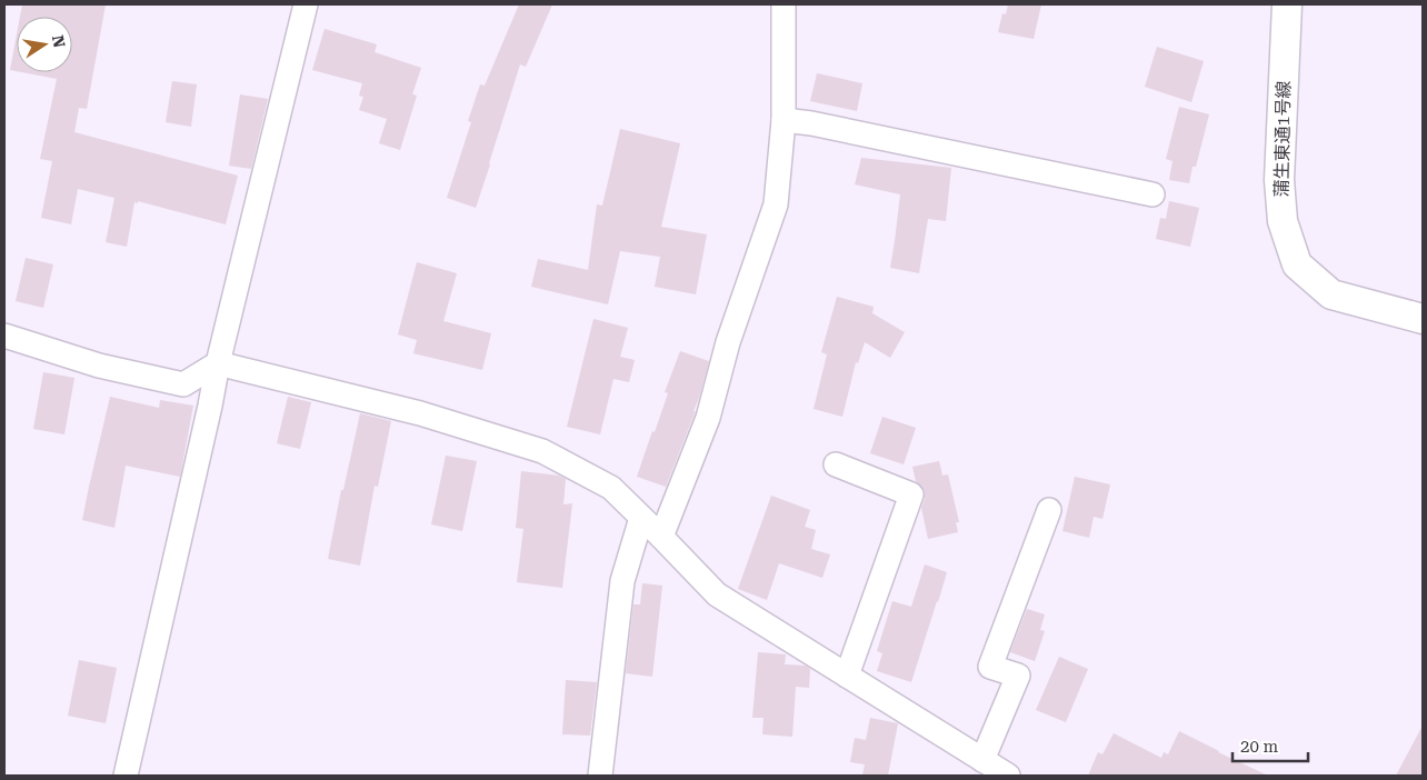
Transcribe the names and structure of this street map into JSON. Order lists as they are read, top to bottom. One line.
{"streets":{"street":["蒲生東通1号線"]},"scale_bar":"20 m","north":"right"}
